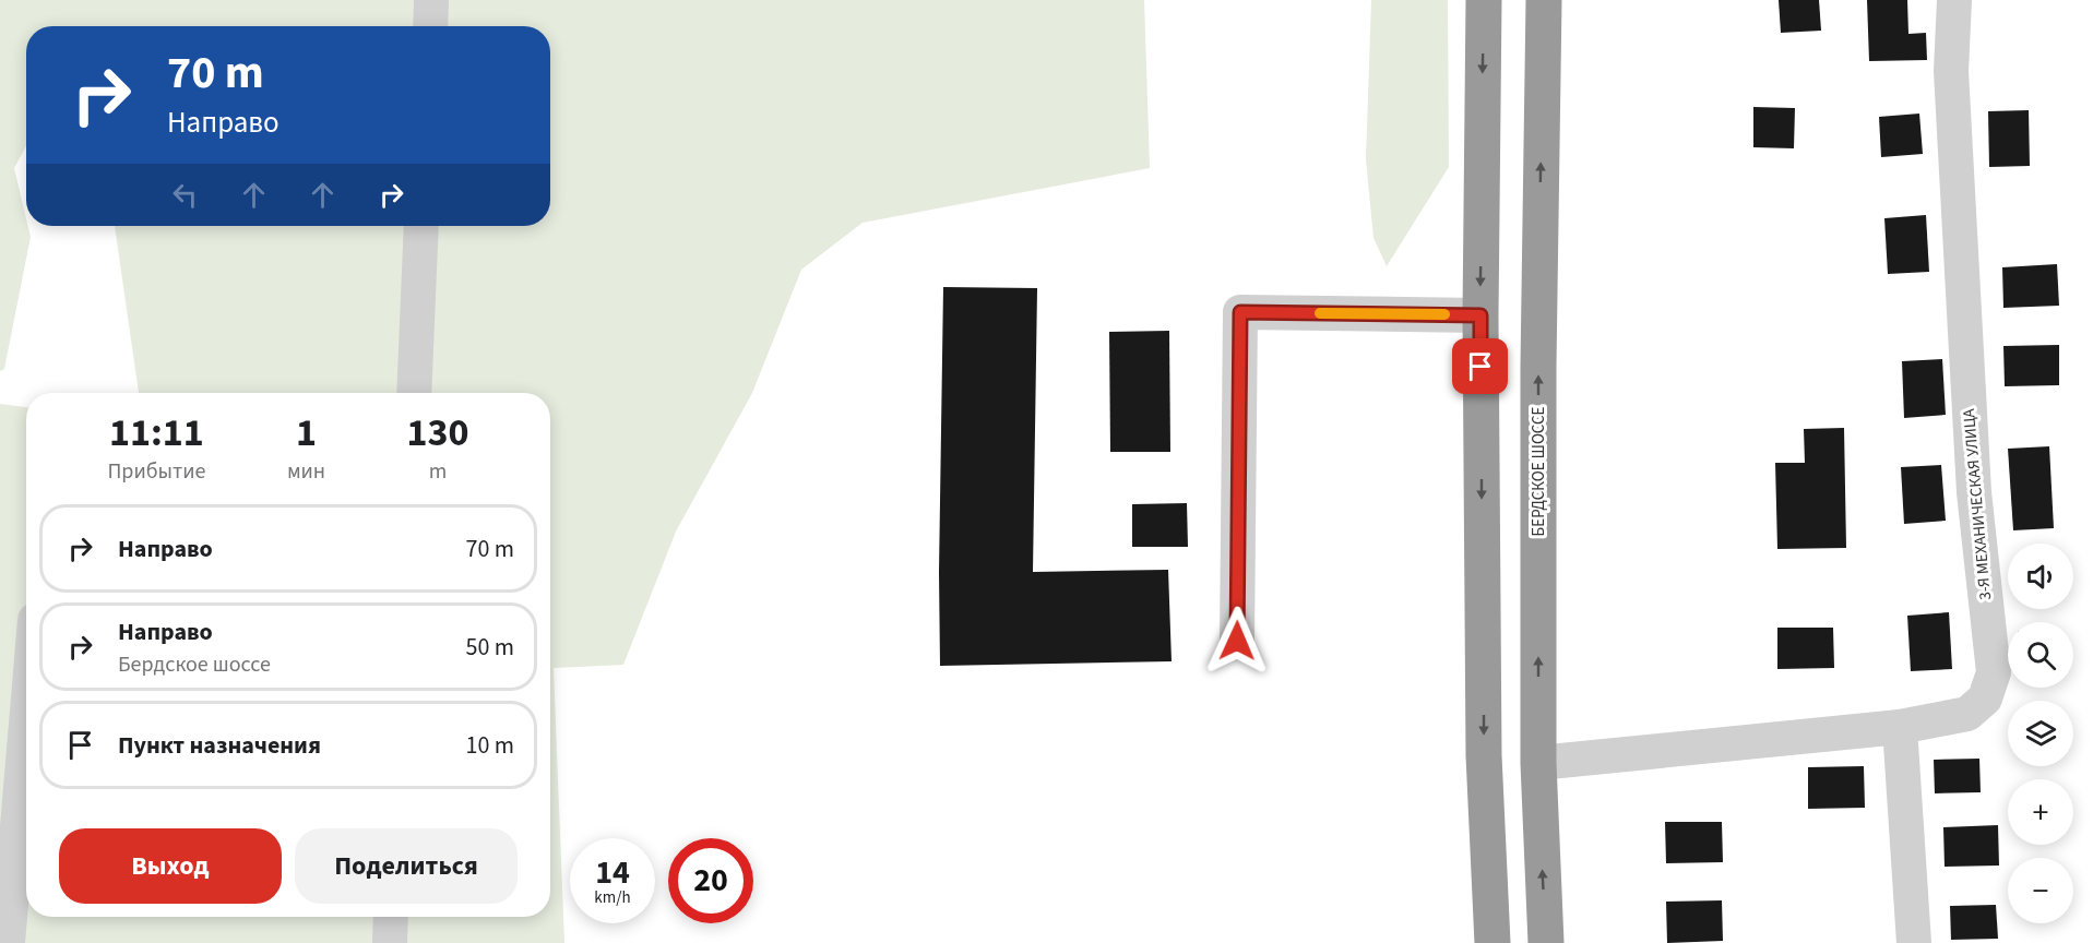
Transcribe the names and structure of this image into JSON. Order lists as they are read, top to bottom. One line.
{"streets":{"highway":["БЕРДСКОЕ ШОССЕ"],"street":["3-Я МЕХАНИЧЕСКАЯ УЛИЦА"]},"crossings":[["БЕРДСКОЕ ШОССЕ","3-Я МЕХАНИЧЕСКАЯ УЛИЦА"]],"page":{"turn":["70 m","Направо"],"eta":["11:11","Прибытие","1","мин","130","m"],"list":[{"name":"Направо","value":"70 m"},{"name":"Направо","note":"Бердское шоссе","value":"50 m"},{"name":"Пункт назначения","value":"10 m"}],"map_buttons":["+","−"],"buttons":["Выход","Поделиться"],"speed":"14 km/h","limit":"20"}}
